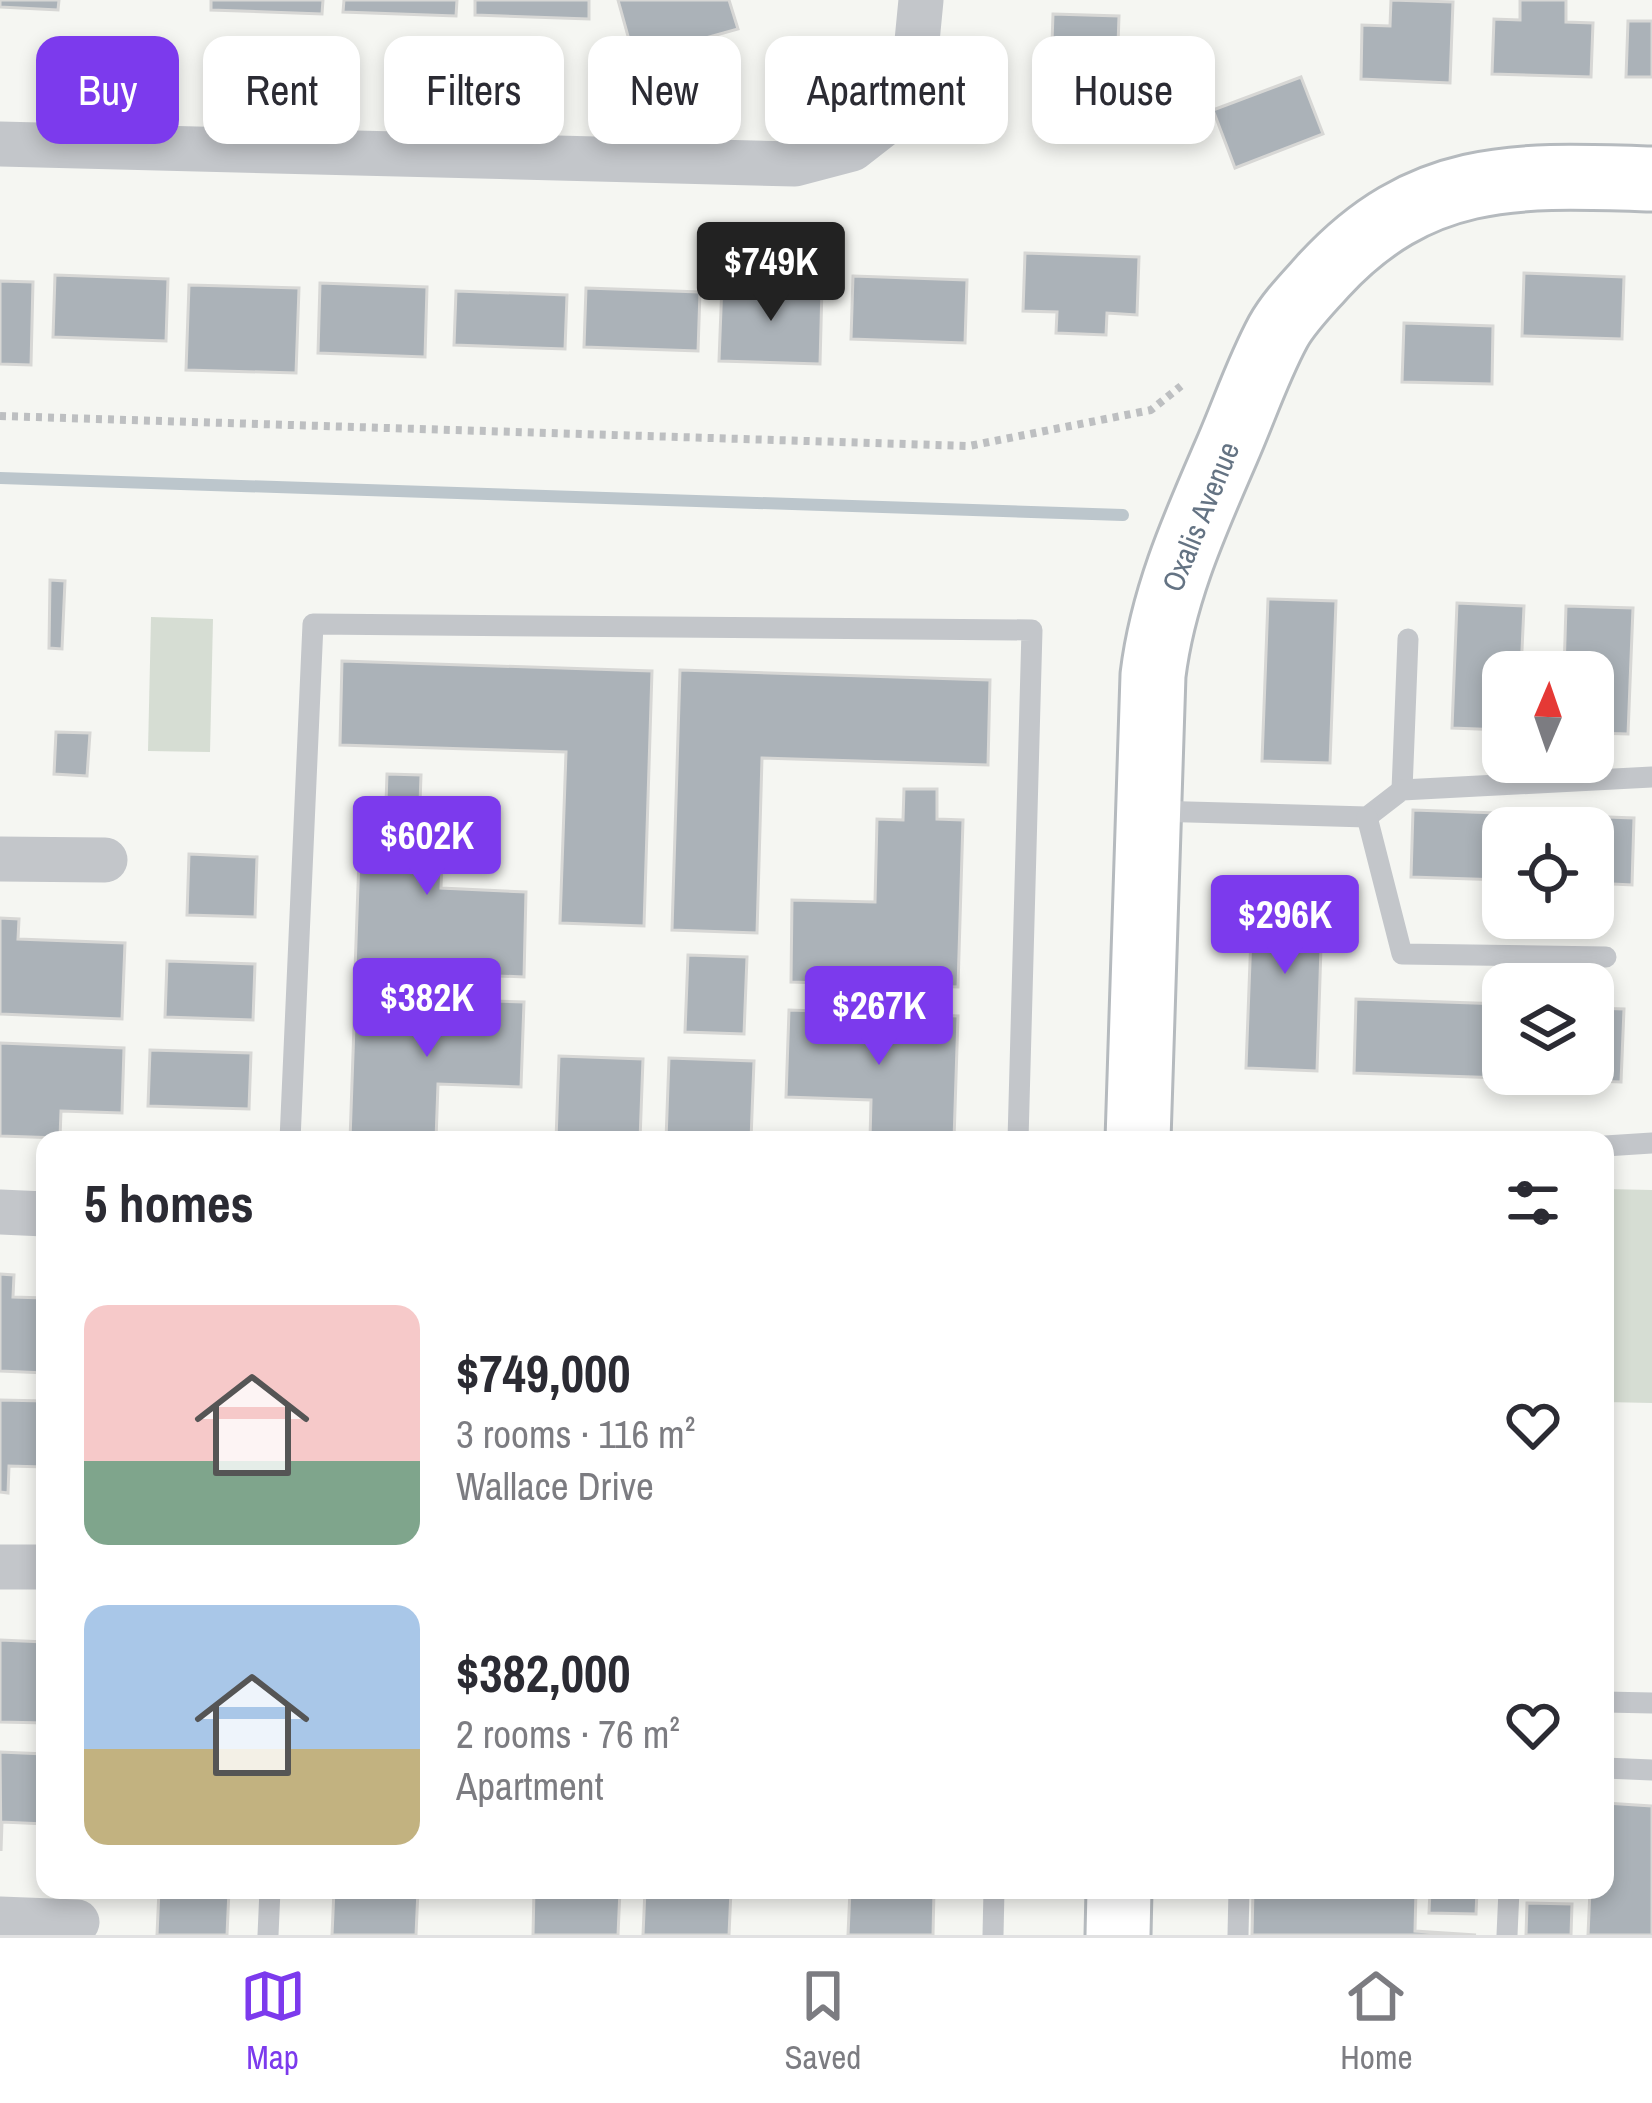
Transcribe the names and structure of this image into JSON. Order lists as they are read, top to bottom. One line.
{"streets":{"street":["Oxalis Avenue"]},"north":"top","page":{"chip":["Buy","Rent","Filters","New","Apartment","House"],"price":["$749K","$602K","$296K","$382K","$267K"],"heading":"5 homes","list":[{"name":"$749,000","note":"3 rooms · 116 m² · Wallace Drive"},{"name":"$382,000","note":"2 rooms · 76 m² · Apartment"}],"tabs":["Map","Saved","Home"]}}
